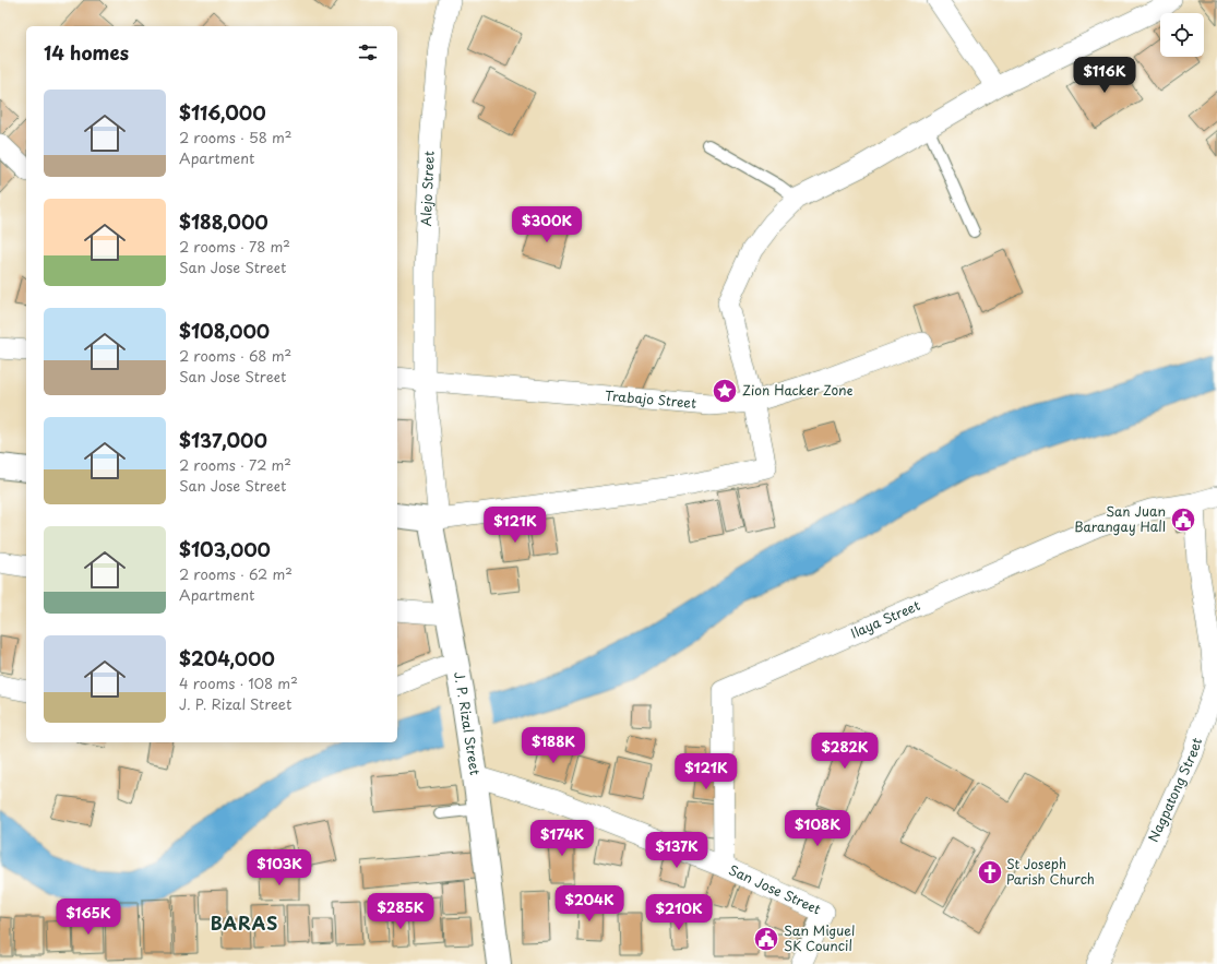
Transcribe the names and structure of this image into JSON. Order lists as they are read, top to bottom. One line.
{"streets":{"main road":["J. P. Rizal Street"],"street":["Alejo Street","Trabajo Street","Ilaya Street","Nagpatong Street","San Jose Street"]},"crossings":[["Alejo Street","Trabajo Street"],["Alejo Street","J. P. Rizal Street"],["Ilaya Street","Nagpatong Street"],["Ilaya Street","San Jose Street"],["J. P. Rizal Street","San Jose Street"]],"districts":["BARAS"],"places":{"place":["Zion Hacker Zone"],"public building":["San Juan Barangay Hall","San Miguel SK Council"],"church":["St Joseph Parish Church"]},"page":{"heading":"14 homes","price":["$116K","$300K","$121K","$188K","$282K","$121K","$108K","$174K","$137K","$103K","$204K","$285K","$210K","$165K"],"list":[{"name":"$116,000","note":"2 rooms · 58 m² · Apartment"},{"name":"$188,000","note":"2 rooms · 78 m² · San Jose Street"},{"name":"$108,000","note":"2 rooms · 68 m² · San Jose Street"},{"name":"$137,000","note":"2 rooms · 72 m² · San Jose Street"},{"name":"$103,000","note":"2 rooms · 62 m² · Apartment"},{"name":"$204,000","note":"4 rooms · 108 m² · J. P. Rizal Street"}]}}
